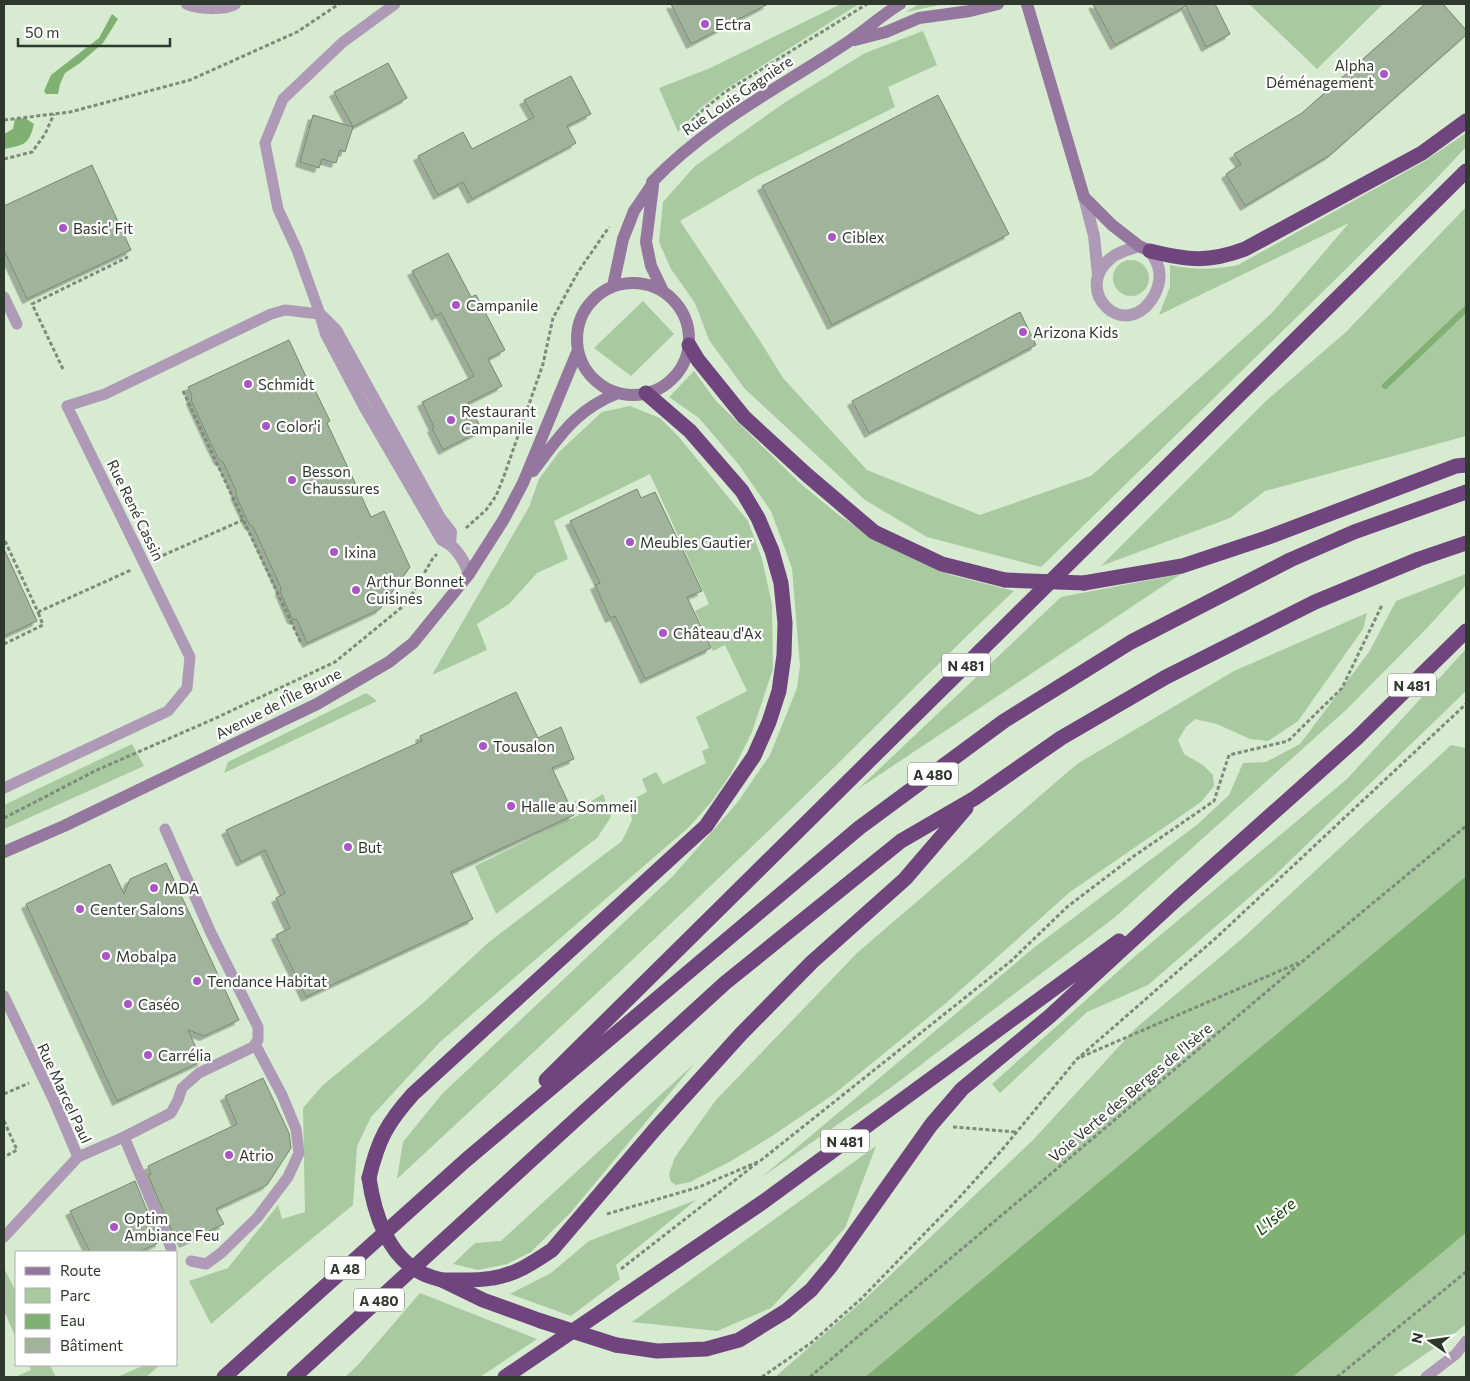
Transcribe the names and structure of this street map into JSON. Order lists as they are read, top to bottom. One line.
{"streets":{"highway":["N 481","A 480","A 48"],"street":["Rue Louis Gagnière","Avenue de l'Île Brune"],"lane":["Rue René Cassin","Rue Marcel Paul"],"path":["Voie Verte des Berges de l'Isère"]},"crossings":[["Rue Louis Gagnière","Avenue de l'Île Brune"],["N 481","A 480"],["N 481","A 48"],["A 480","A 48"]],"water":["L'Isère"],"places":["Ectra","Alpha Déménagement","Basic' Fit","Ciblex","Campanile","Arizona Kids","Schmidt","Restaurant Campanile","Color'i","Besson Chaussures","Meubles Gautier","Ixina","Arthur Bonnet Cuisines","Château d'Ax","Tousalon","Halle au Sommeil","But","MDA","Center Salons","Mobalpa","Tendance Habitat","Caséo","Carrélia","Atrio","Optim Ambiance Feu"],"legend":["Route","Parc","Eau","Bâtiment"],"scale_bar":"50 m","north":"left"}
